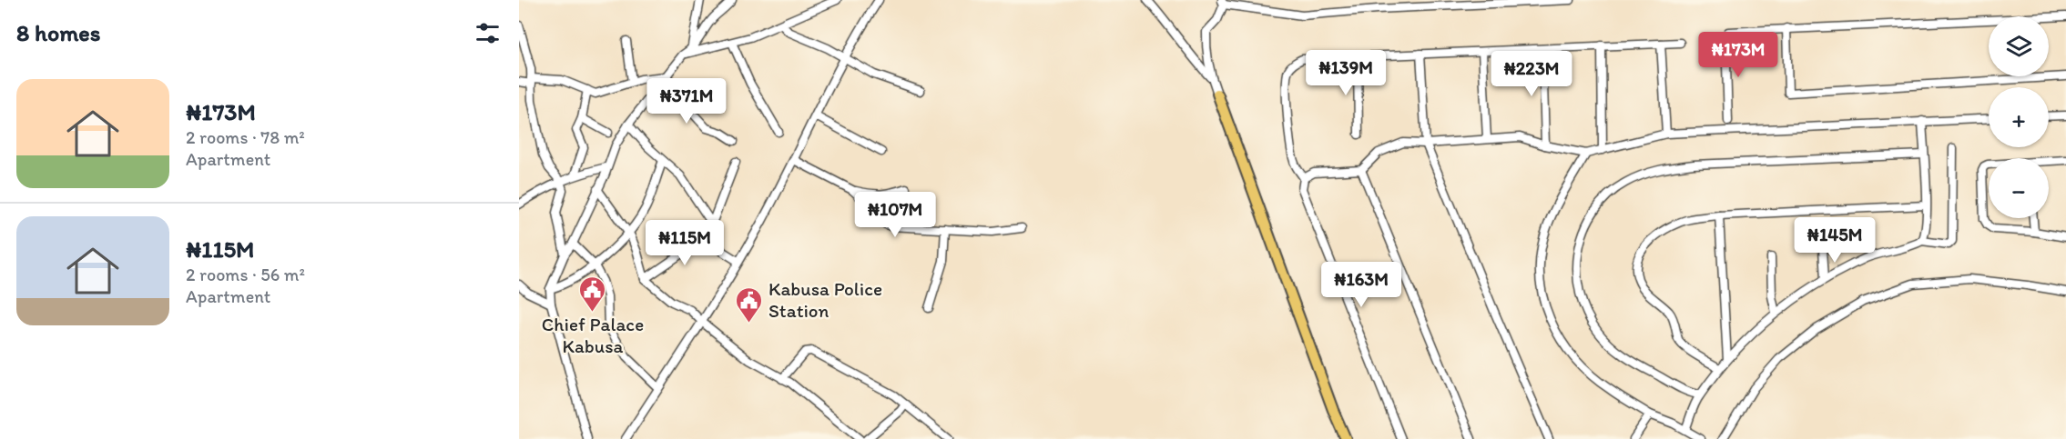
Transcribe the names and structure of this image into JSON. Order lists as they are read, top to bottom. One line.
{"places":{"public building":["Chief Palace Kabusa","Kabusa Police Station"]},"page":{"heading":"8 homes","map_buttons":["+","−"],"price":["₦173M","₦139M","₦223M","₦371M","₦107M","₦145M","₦115M","₦163M"],"list":[{"name":"₦173M","note":"2 rooms · 78 m² · Apartment"},{"name":"₦115M","note":"2 rooms · 56 m² · Apartment"}]}}
